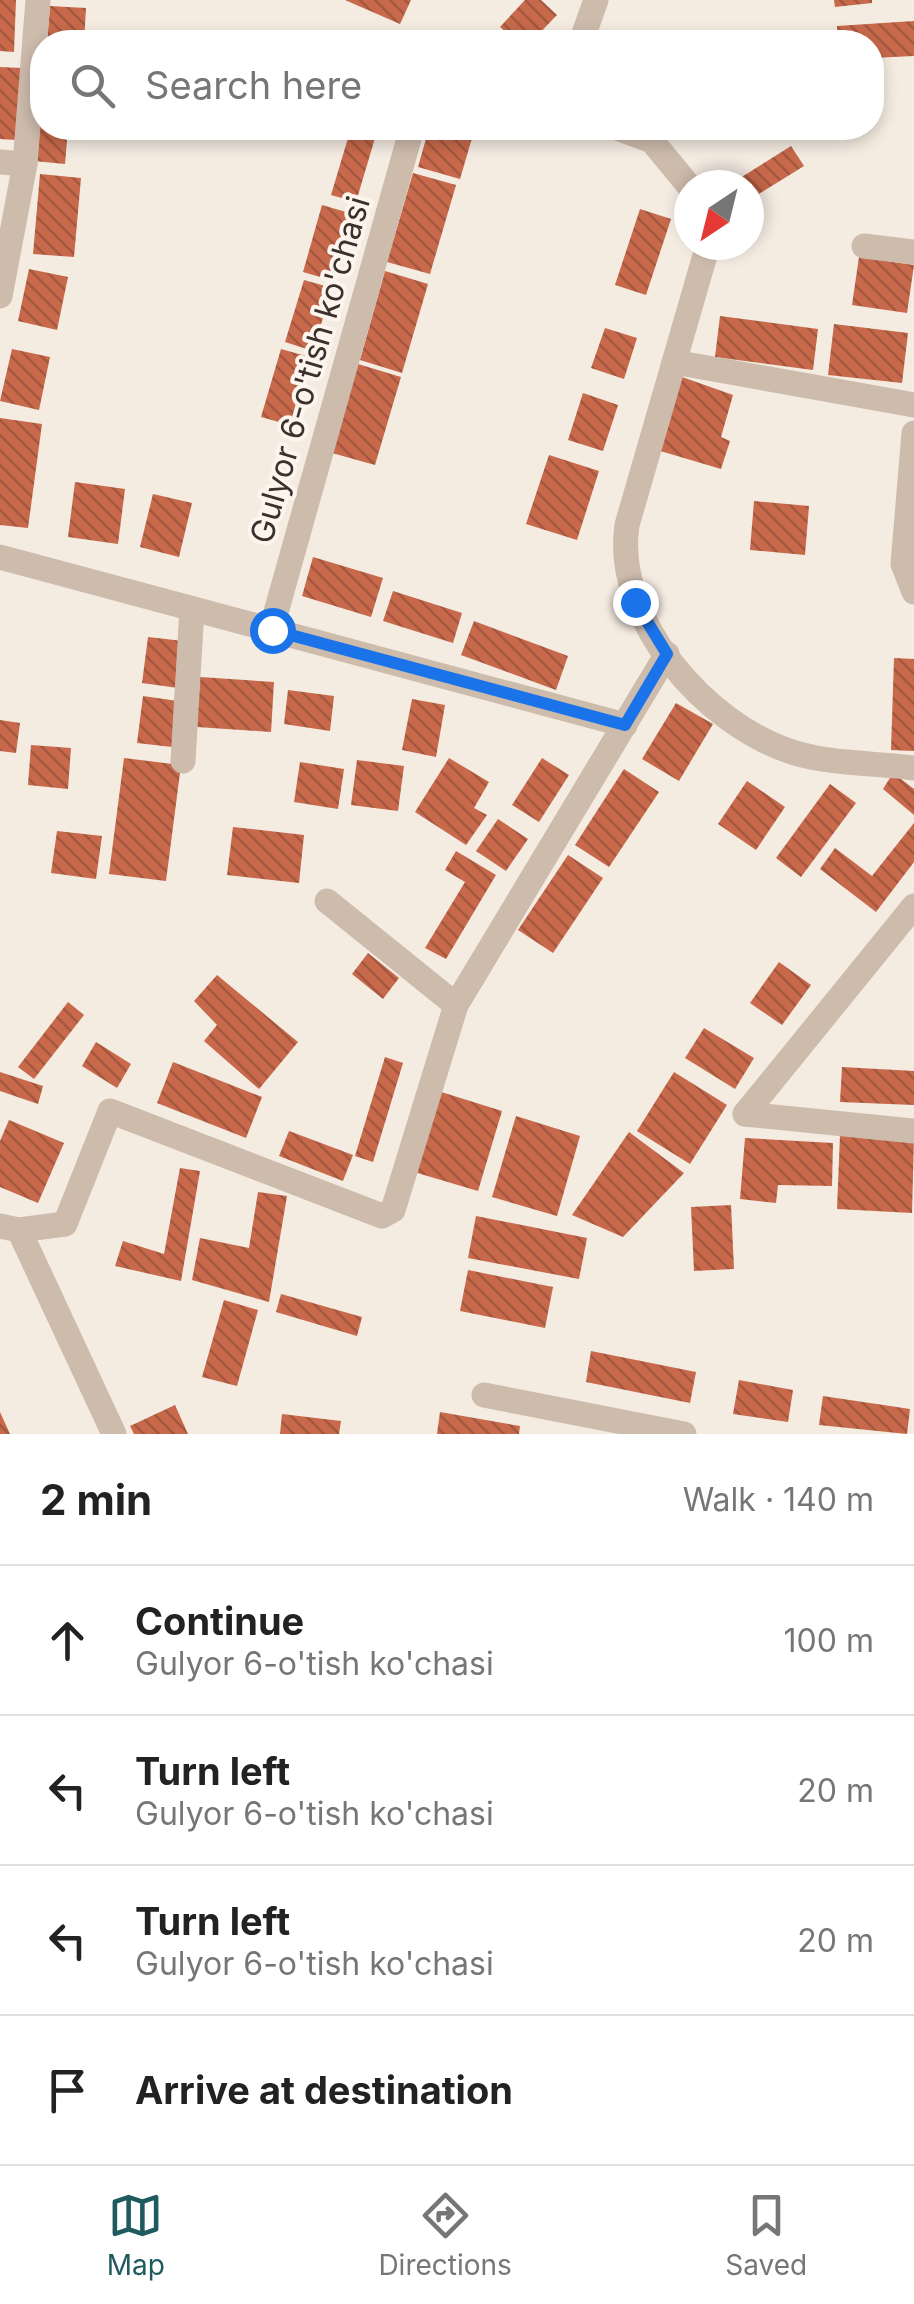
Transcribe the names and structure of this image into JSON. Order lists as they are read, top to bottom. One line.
{"streets":{"street":["Gulyor 6-o'tish ko'chasi"]},"north":"bottom left","page":{"search":"Search here","heading":["2 min","Walk · 140 m"],"list":[["Continue","Gulyor 6-o'tish ko'chasi","100 m"],["Turn left","Gulyor 6-o'tish ko'chasi","20 m"],["Turn left","Gulyor 6-o'tish ko'chasi","20 m"],"Arrive at destination"],"nav":["Map","Directions","Saved"]}}
